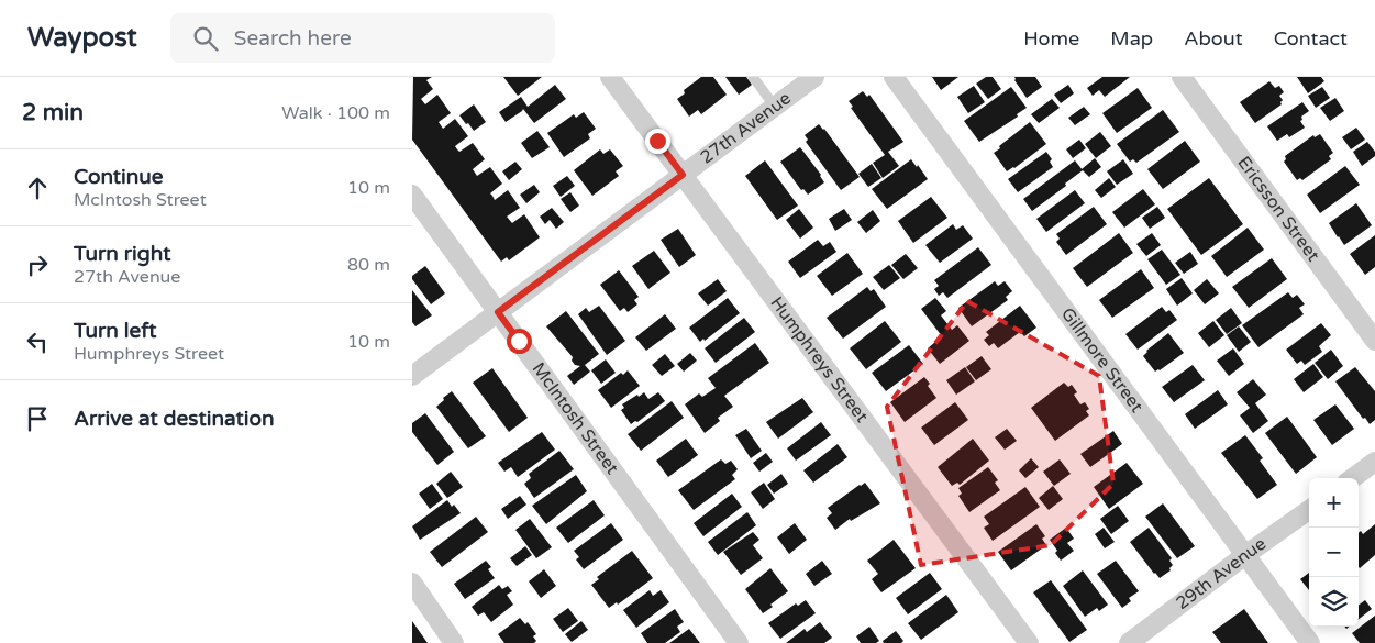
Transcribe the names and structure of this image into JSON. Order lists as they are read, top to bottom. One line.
{"streets":{"street":["27th Avenue","Ericsson Street","Humphreys Street","Gillmore Street","McIntosh Street","29th Avenue"]},"crossings":[["27th Avenue","Humphreys Street"],["27th Avenue","McIntosh Street"],["Gillmore Street","29th Avenue"]],"page":{"header":"Waypost","search":"Search here","nav":["Home","Map","About","Contact"],"heading":["2 min","Walk · 100 m"],"list":[["Continue","McIntosh Street","10 m"],["Turn right","27th Avenue","80 m"],["Turn left","Humphreys Street","10 m"],"Arrive at destination"],"map_buttons":["+","−"]}}
